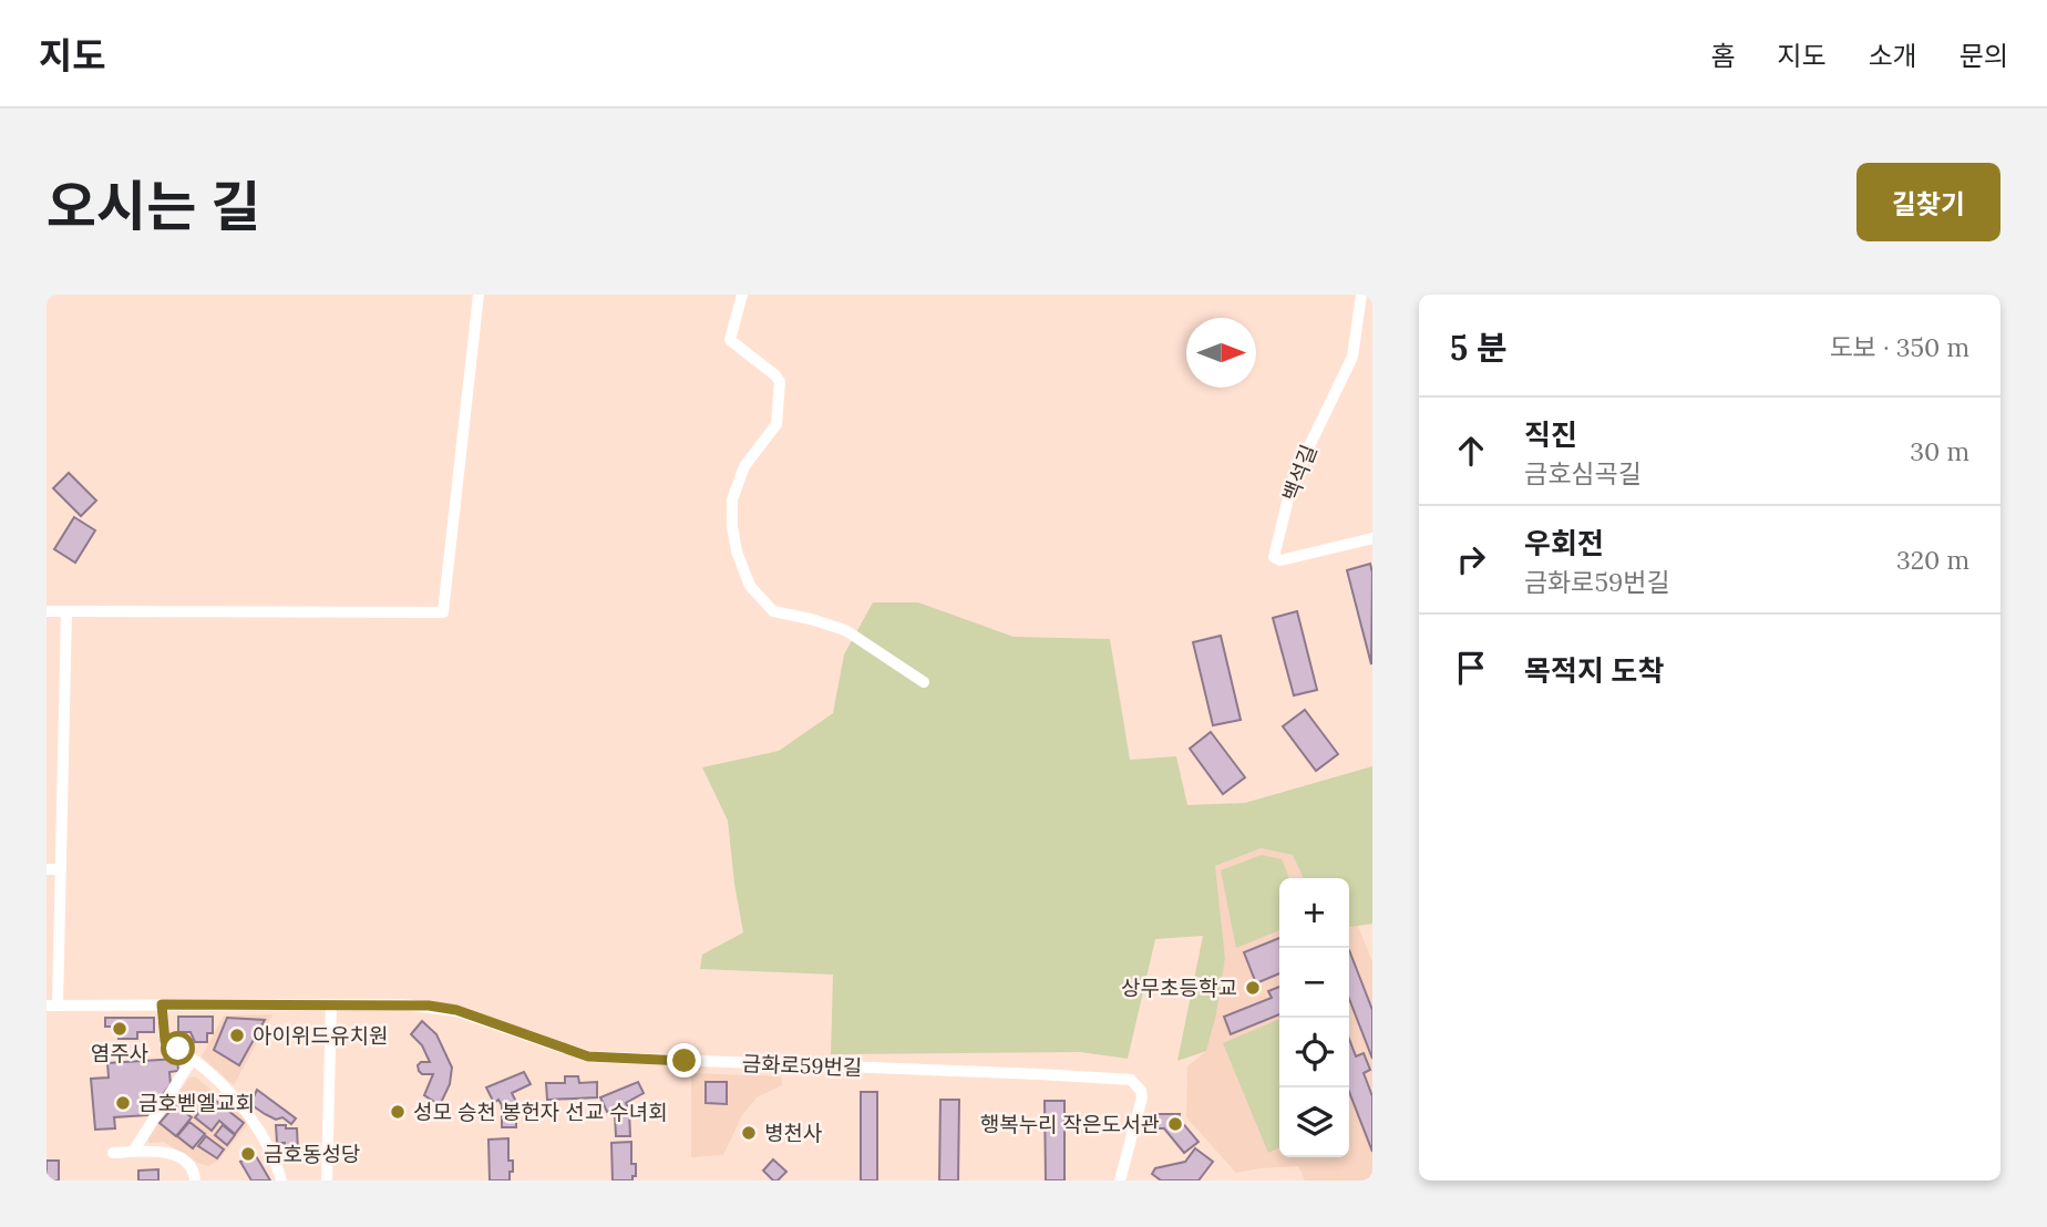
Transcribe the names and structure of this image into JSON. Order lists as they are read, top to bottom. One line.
{"streets":{"street":["백석길","금화로59번길"]},"places":["상무초등학교","염주사","아이위드유치원","금호벧엘교회","성모 승천 봉헌자 선교 수녀회","행복누리 작은도서관","병천사","금호동성당"],"north":"right","page":{"header":"지도","nav":["홈","지도","소개","문의"],"title":"오시는 길","buttons":"길찾기","heading":["5 분","도보 · 350 m"],"list":[["직진","금호심곡길","30 m"],["우회전","금화로59번길","320 m"],"목적지 도착"],"map_buttons":["+","−"]}}
